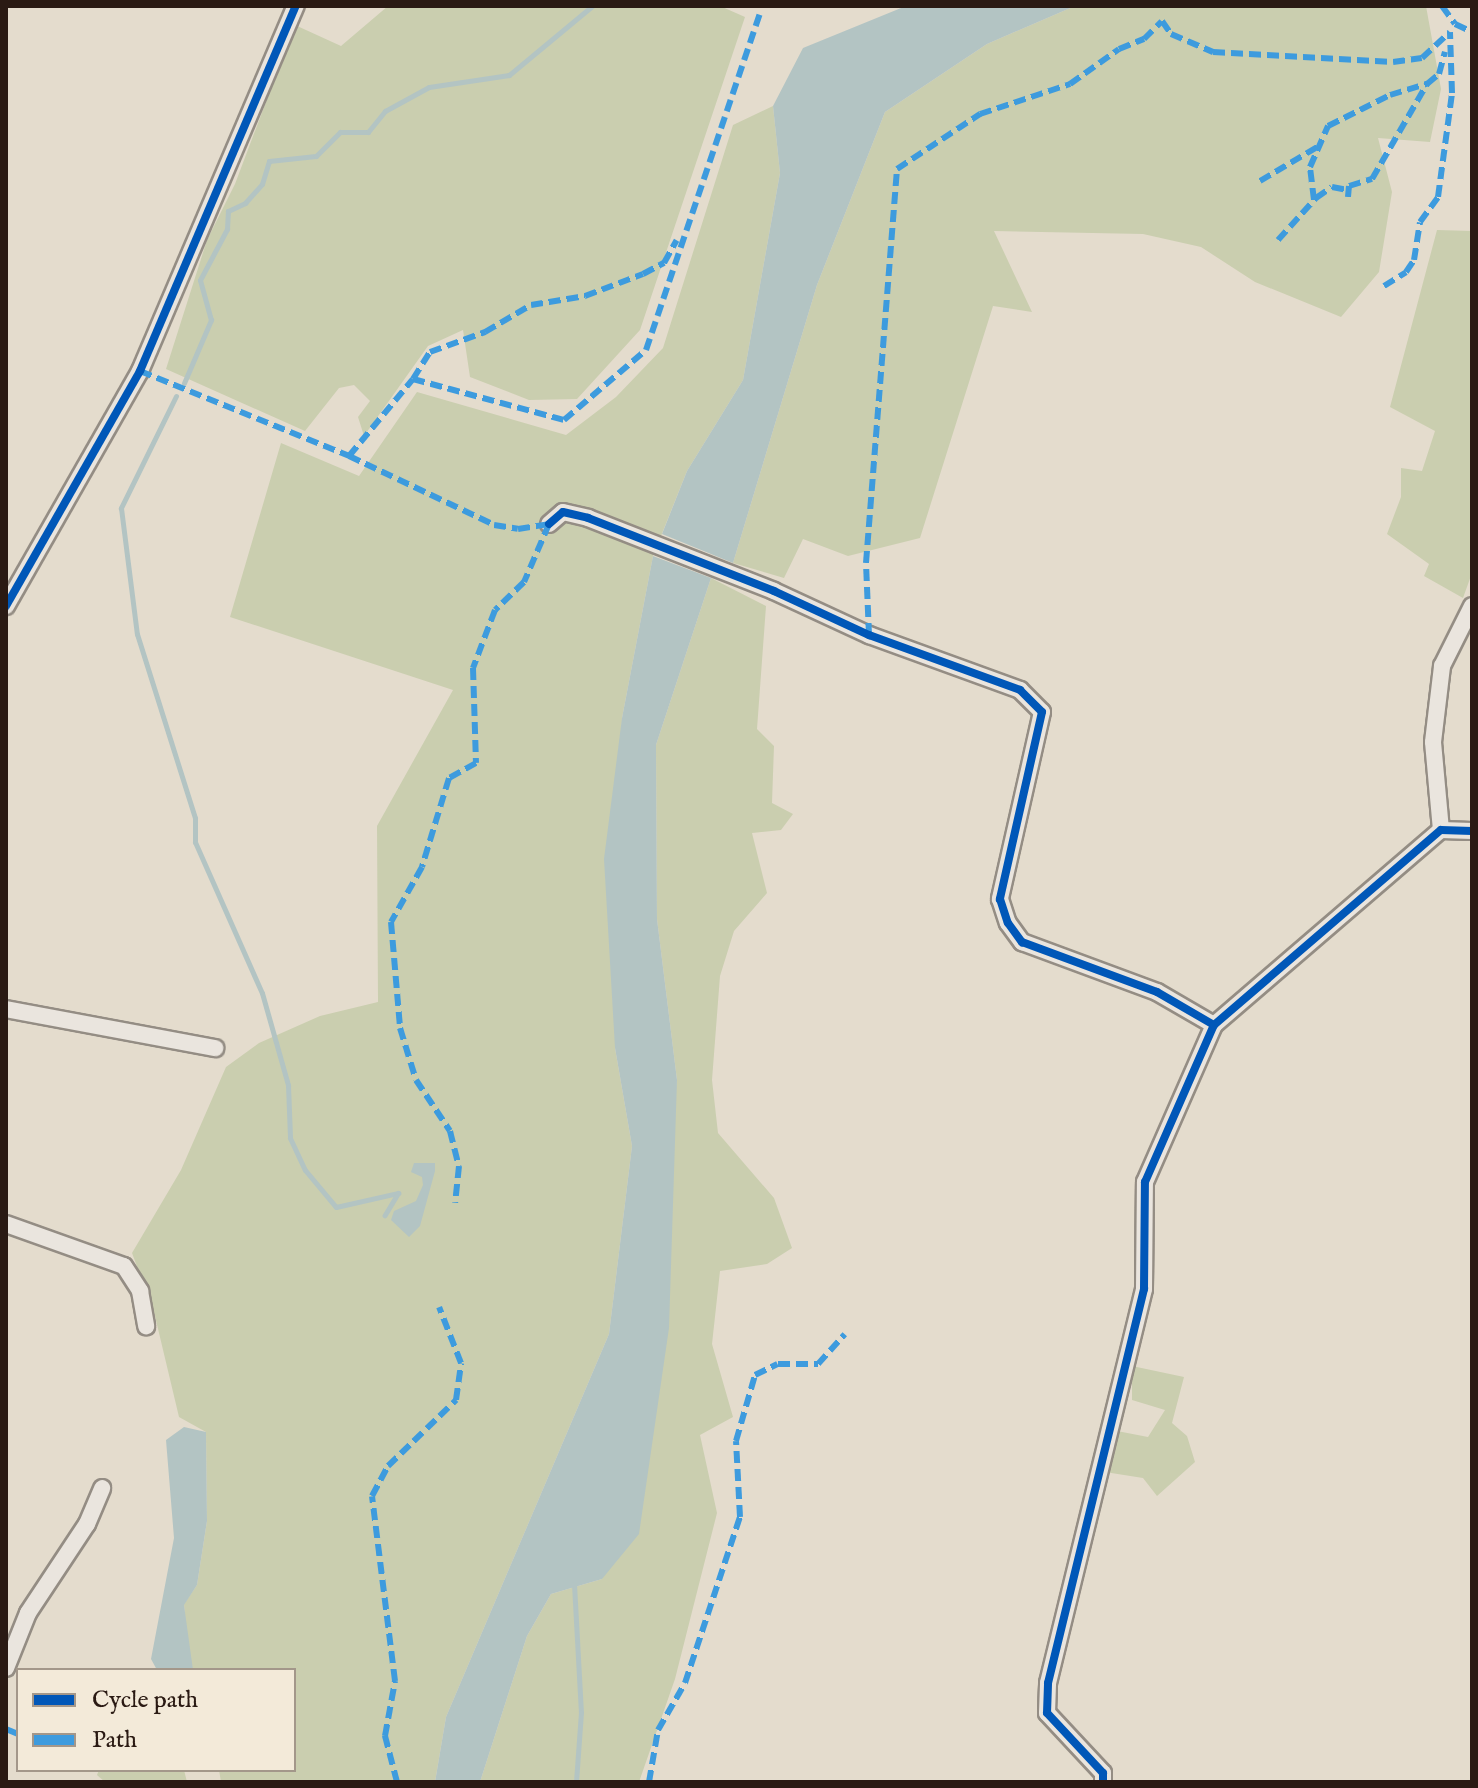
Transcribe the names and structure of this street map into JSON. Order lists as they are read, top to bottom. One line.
{"legend":["Cycle path","Path"]}
